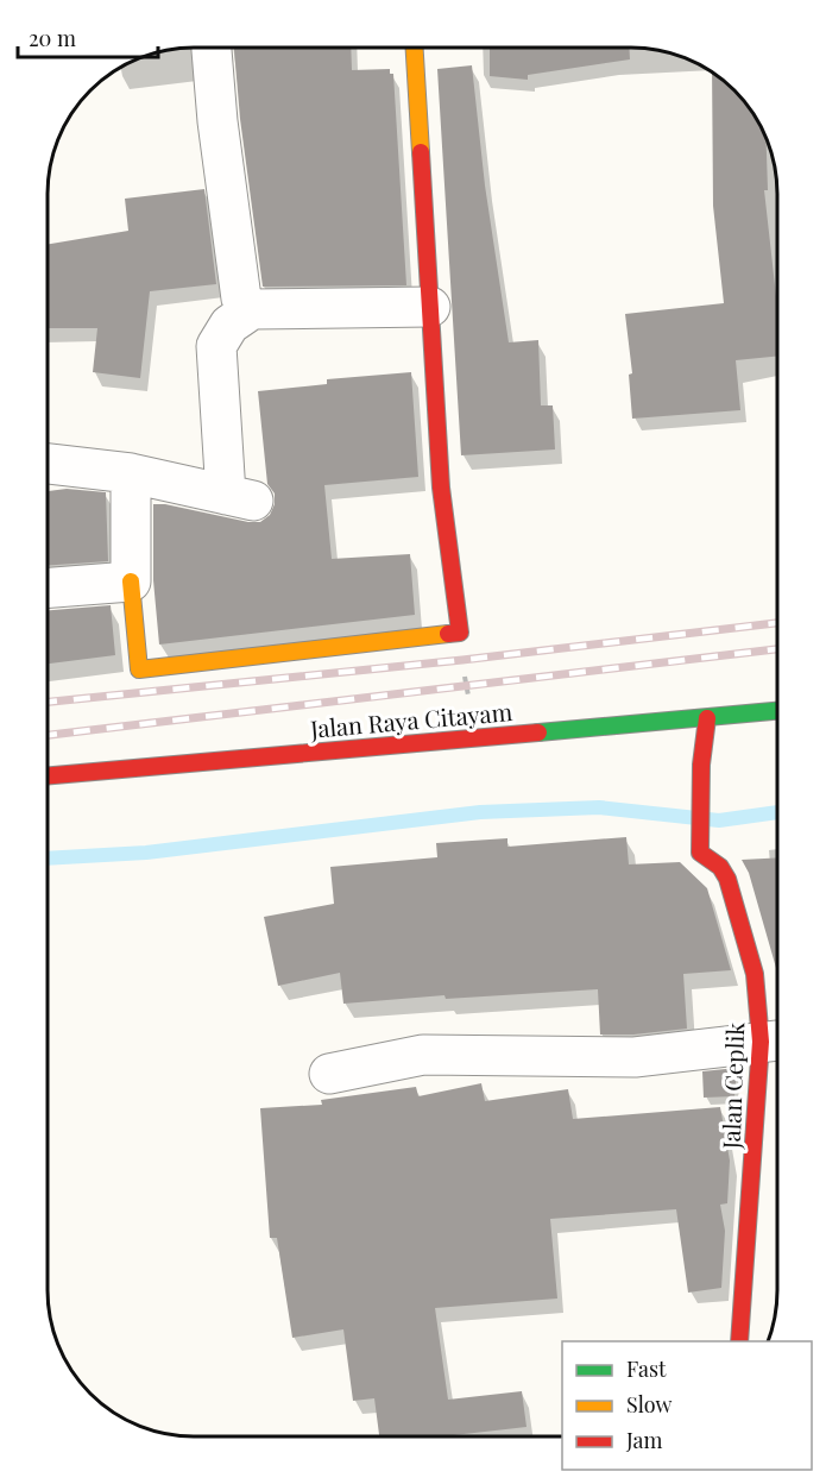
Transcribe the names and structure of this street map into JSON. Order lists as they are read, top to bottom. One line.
{"streets":{"street":["Jalan Raya Citayam","Jalan Ceplik"]},"crossings":[["Jalan Raya Citayam","Jalan Ceplik"]],"legend":["Fast","Slow","Jam"],"scale_bar":"20 m"}
